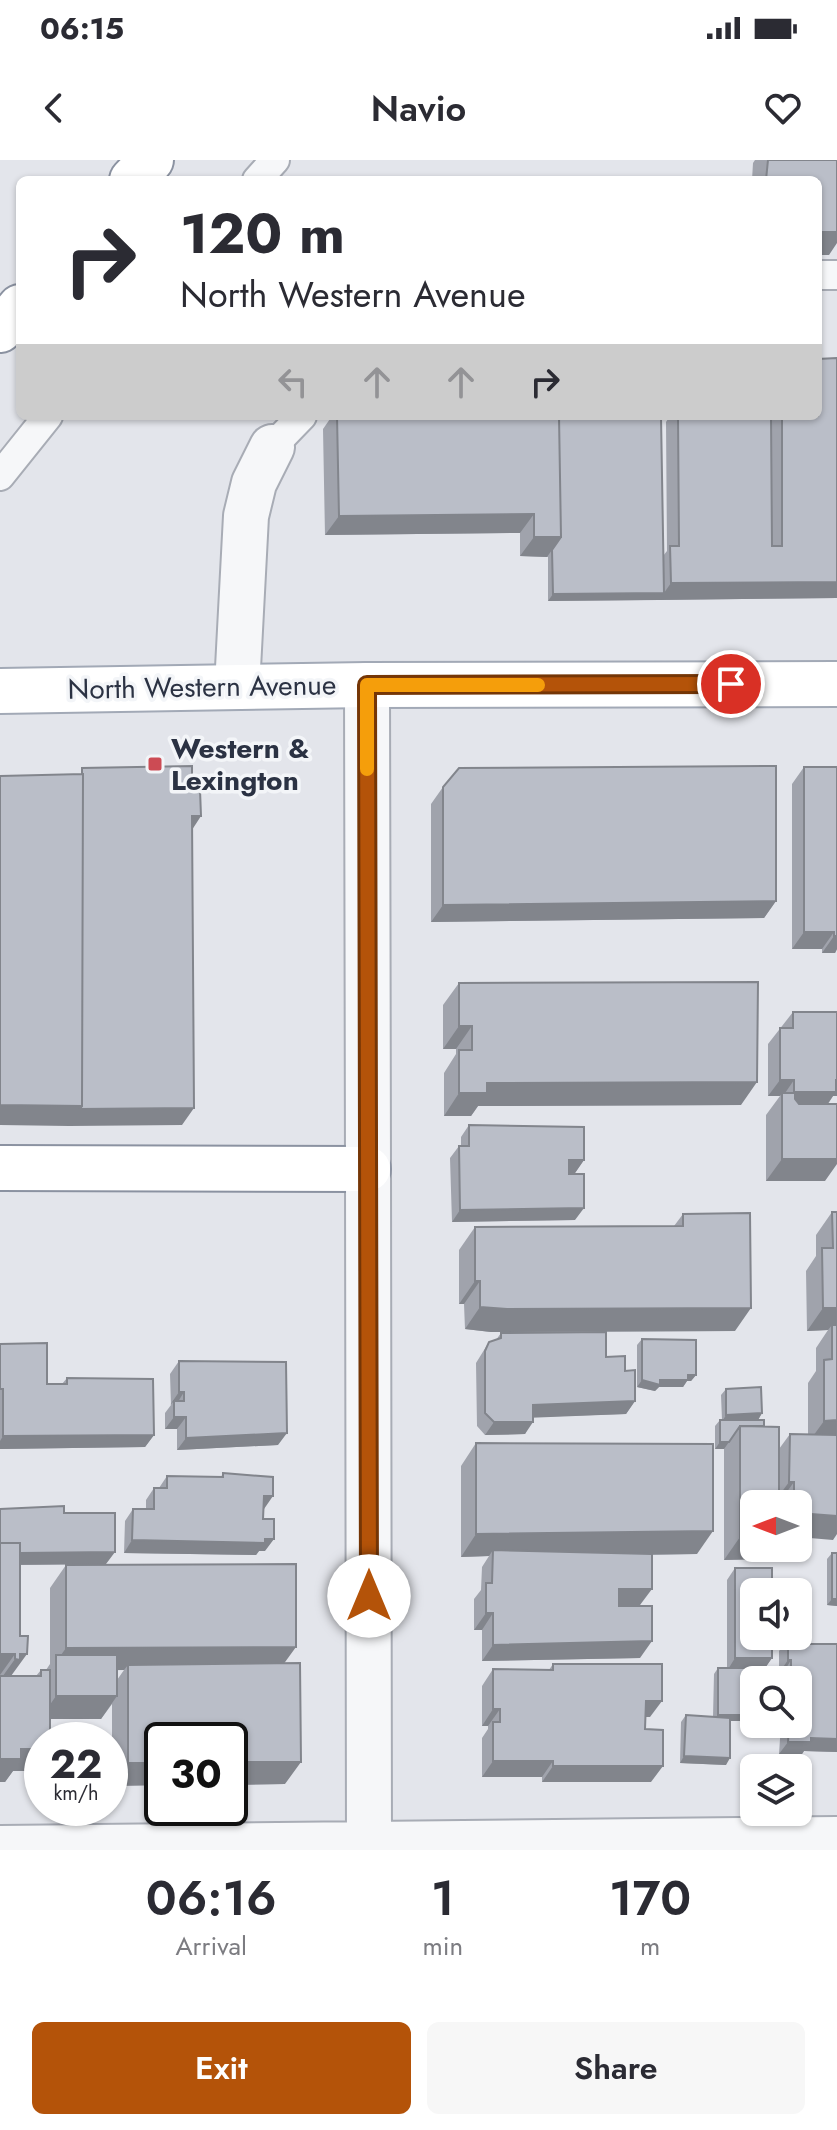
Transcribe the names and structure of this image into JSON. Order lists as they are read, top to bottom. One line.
{"streets":{"main road":["North Western Avenue"]},"places":{"transit":["Western & Lexington"]},"north":"left","page":{"status":"06:15","header":"Navio","turn":["120 m","North Western Avenue"],"speed":"22 km/h","limit":"30","eta":["06:16","Arrival","1","min","170","m"],"buttons":["Exit","Share"]}}
